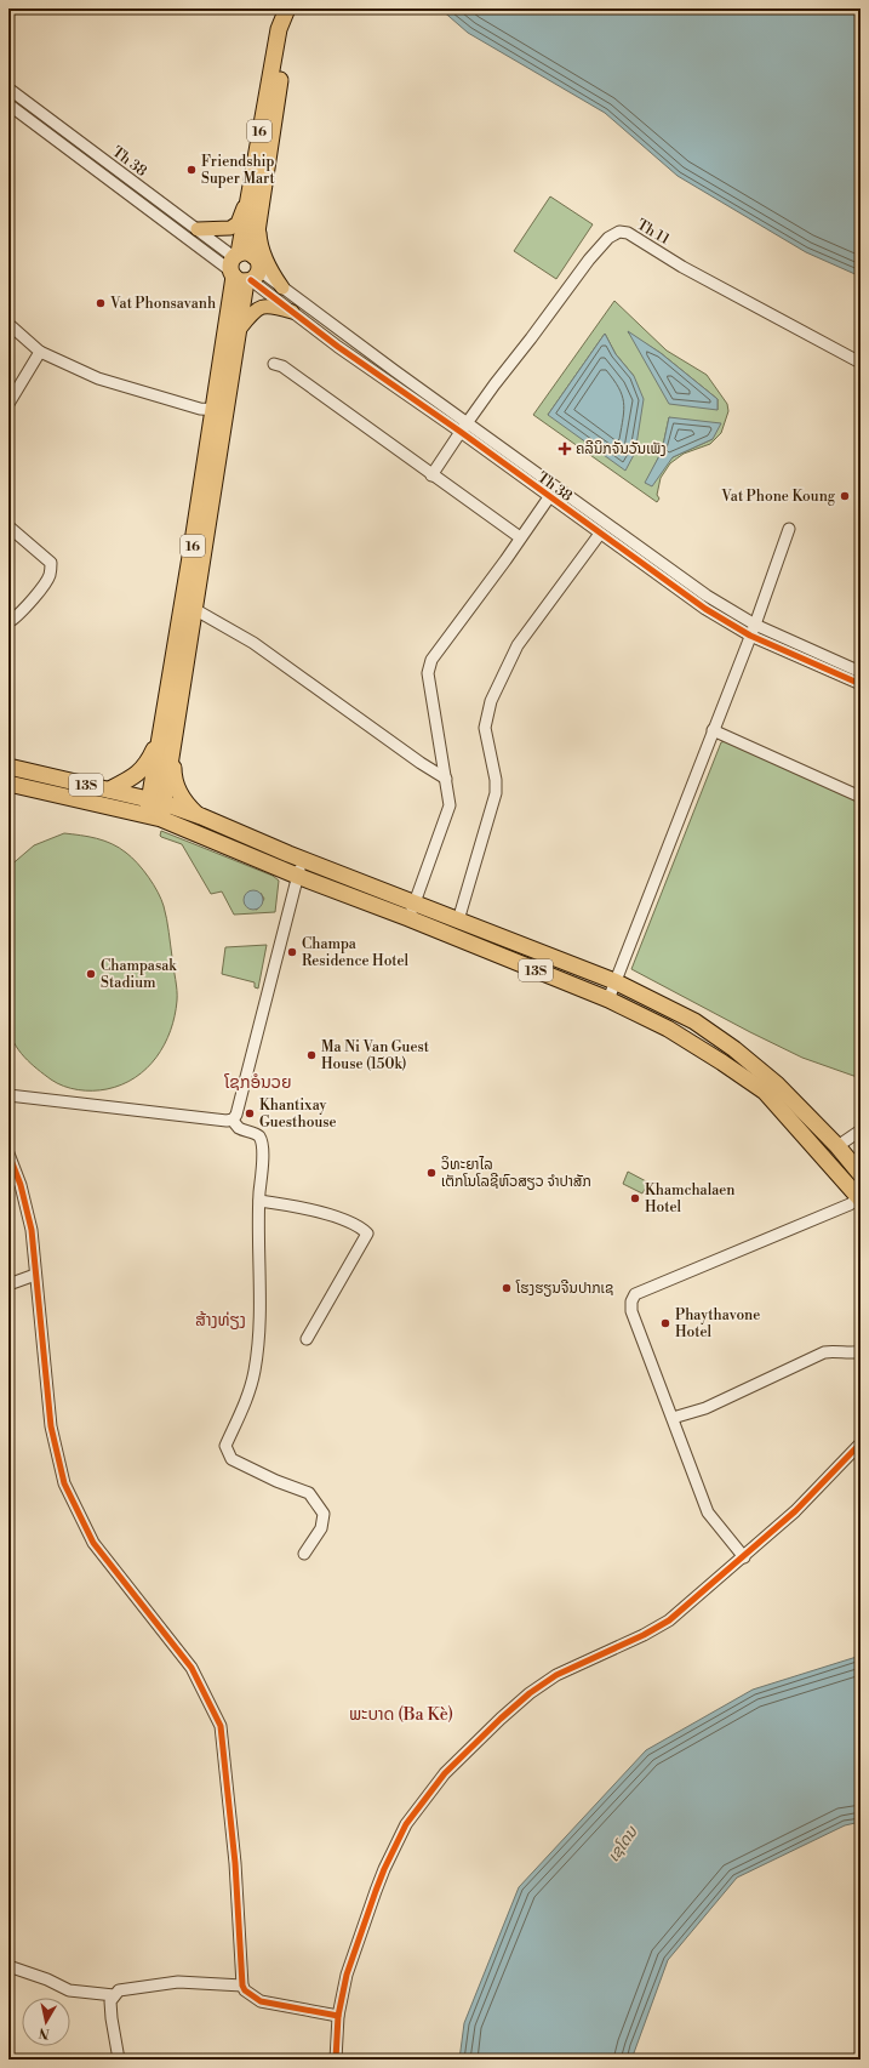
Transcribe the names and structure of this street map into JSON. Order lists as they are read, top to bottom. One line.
{"streets":{"highway":["16","13S"],"street":["Th 38","Th 11"]},"crossings":[["16","Th 38"],["16","13S"],["Th 38","Th 11"]],"districts":["ໂຊກອໍນວຍ","ສ້າງທ່ຽງ","ພະບາດ (Ba Kè)"],"water":["ເຊໂດນ"],"places":{"other":["Friendship Super Mart","Vat Phonsavanh","Vat Phone Koung","Champa Residence Hotel","Champasak Stadium","Ma Ni Van Guest House (150k)","Khantixay Guesthouse","ວິທະຍາໄລ ເຕັກໂນໂລຊີຫົວສຽວ ຈຳປາສັກ","Khamchalaen Hotel","ໂຮງຮຽນຈີນປາກເຊ","Phaythavone Hotel"],"health":["ຄລີນິກຈັນວັນເພັງ"]},"north":"bottom"}
